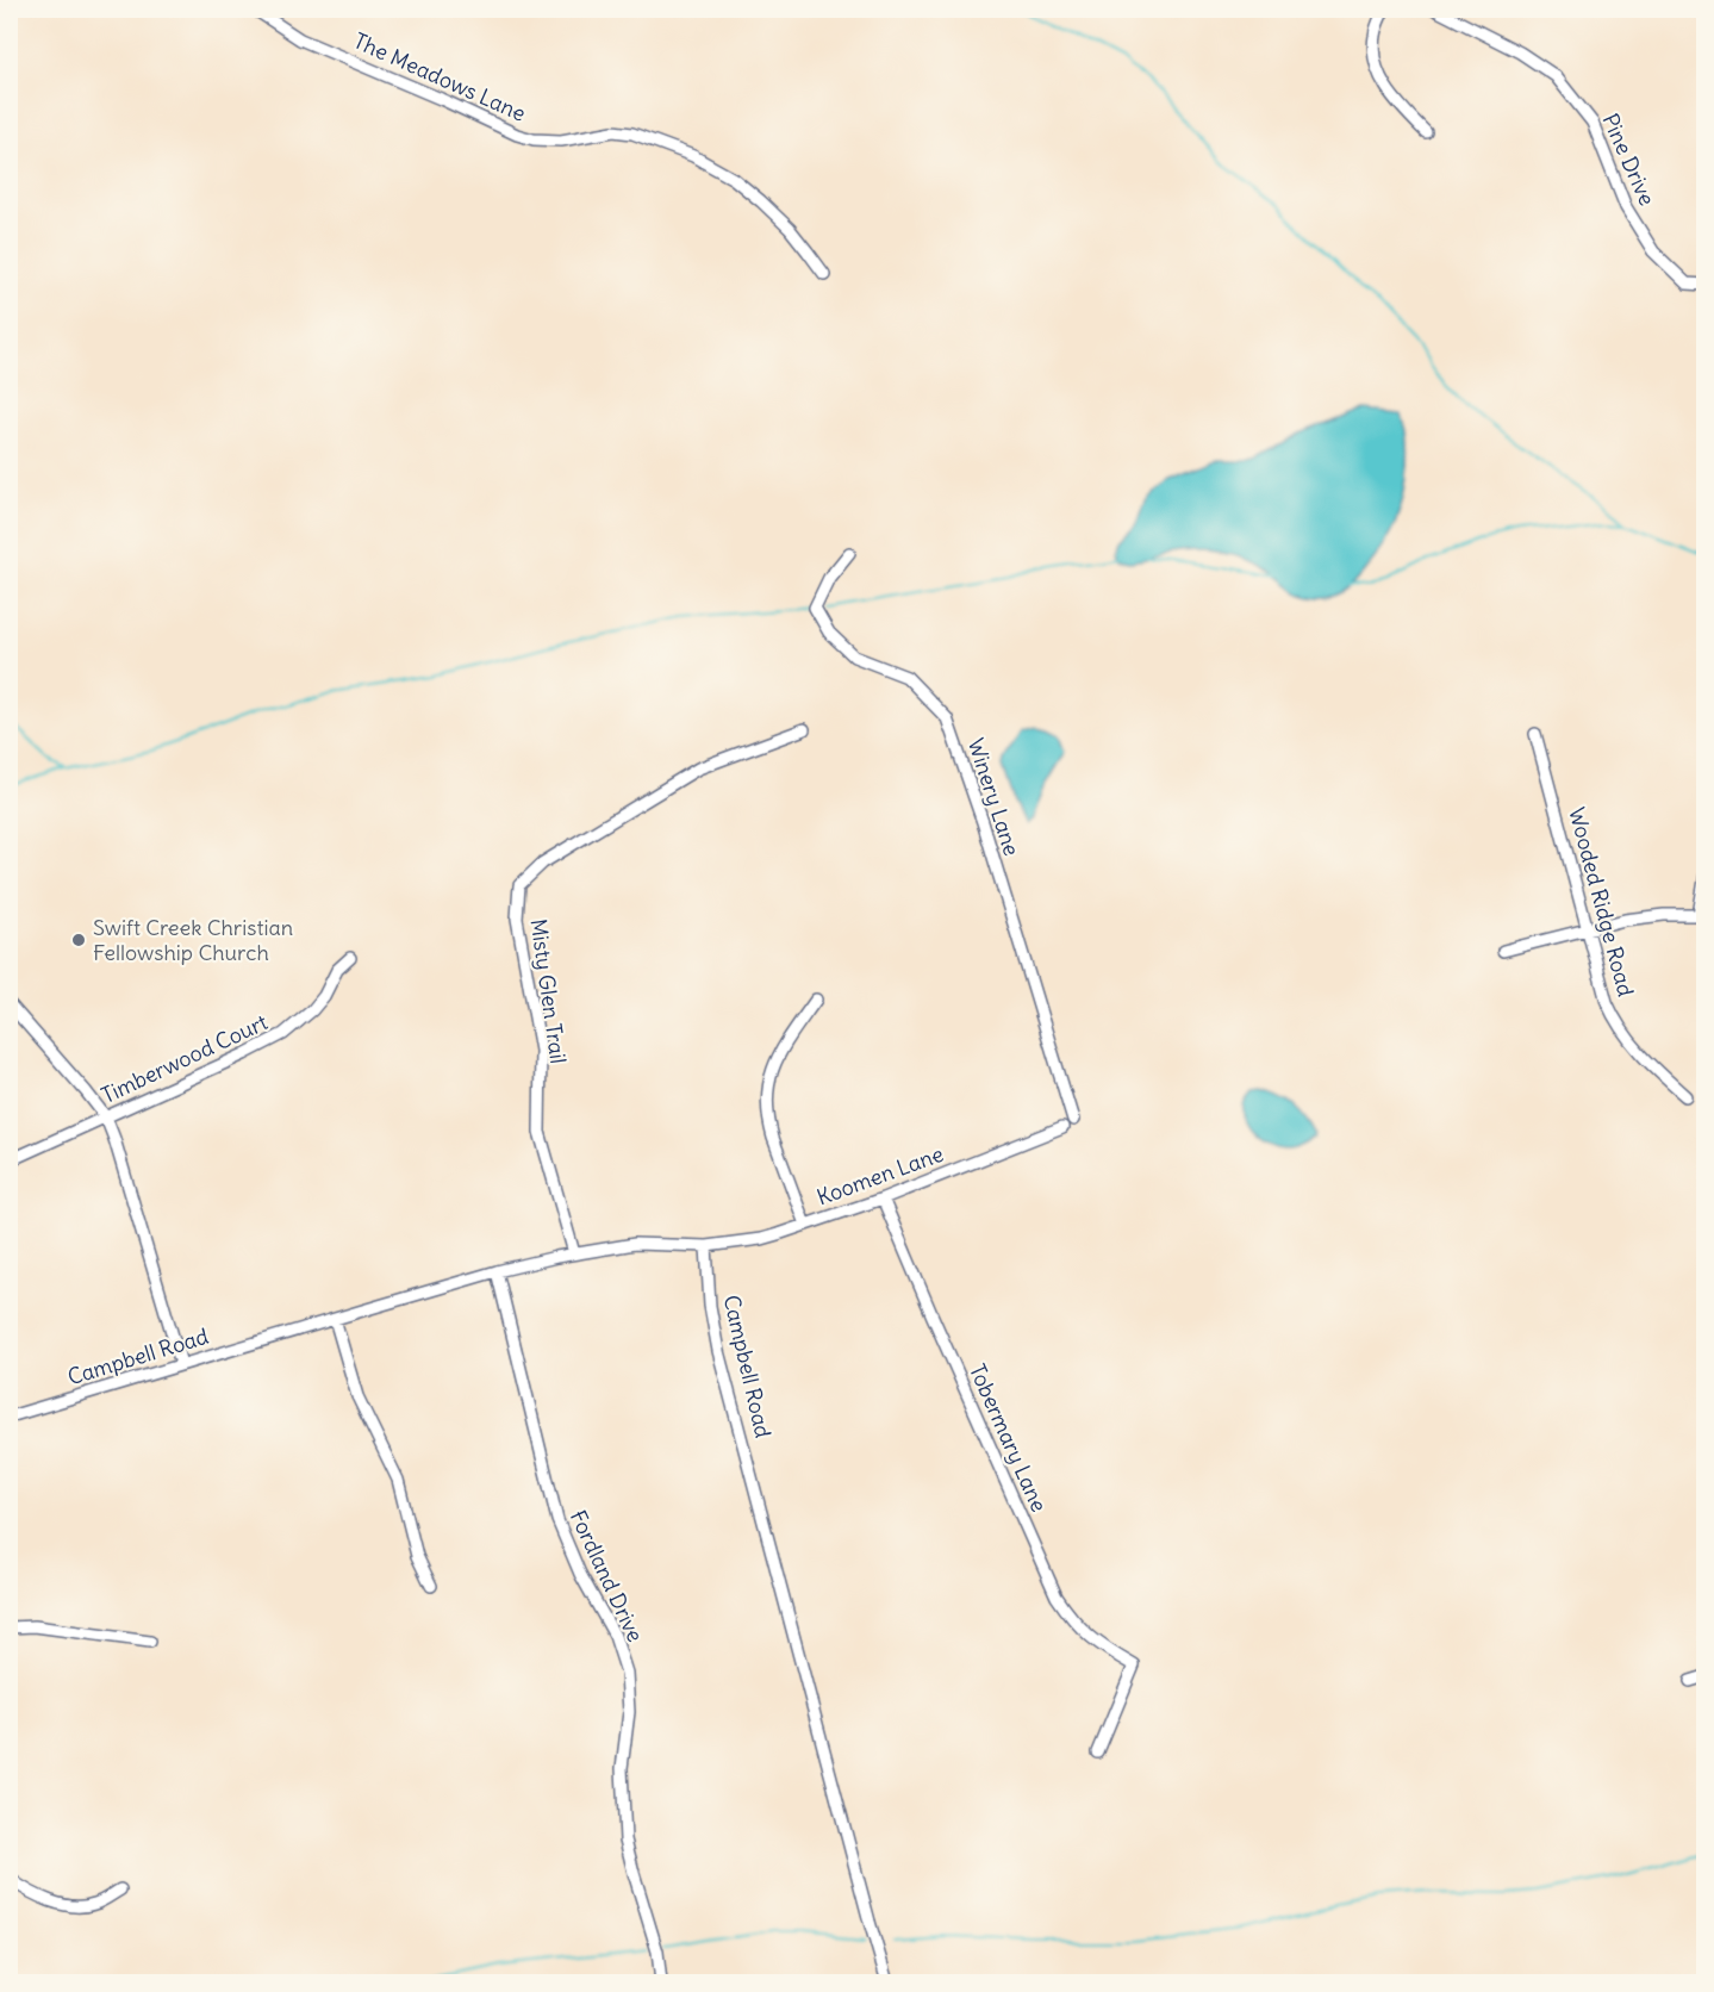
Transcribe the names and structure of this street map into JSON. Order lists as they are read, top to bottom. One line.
{"streets":{"street":["The Meadows Lane","Pine Drive","Winery Lane","Wooded Ridge Road","Misty Glen Trail","Timberwood Court","Koomen Lane","Campbell Road","Tobermary Lane","Fordland Drive"]},"crossings":[["Misty Glen Trail","Campbell Road"],["Koomen Lane","Campbell Road"],["Koomen Lane","Tobermary Lane"],["Campbell Road","Fordland Drive"]],"places":["Swift Creek Christian Fellowship Church"]}
